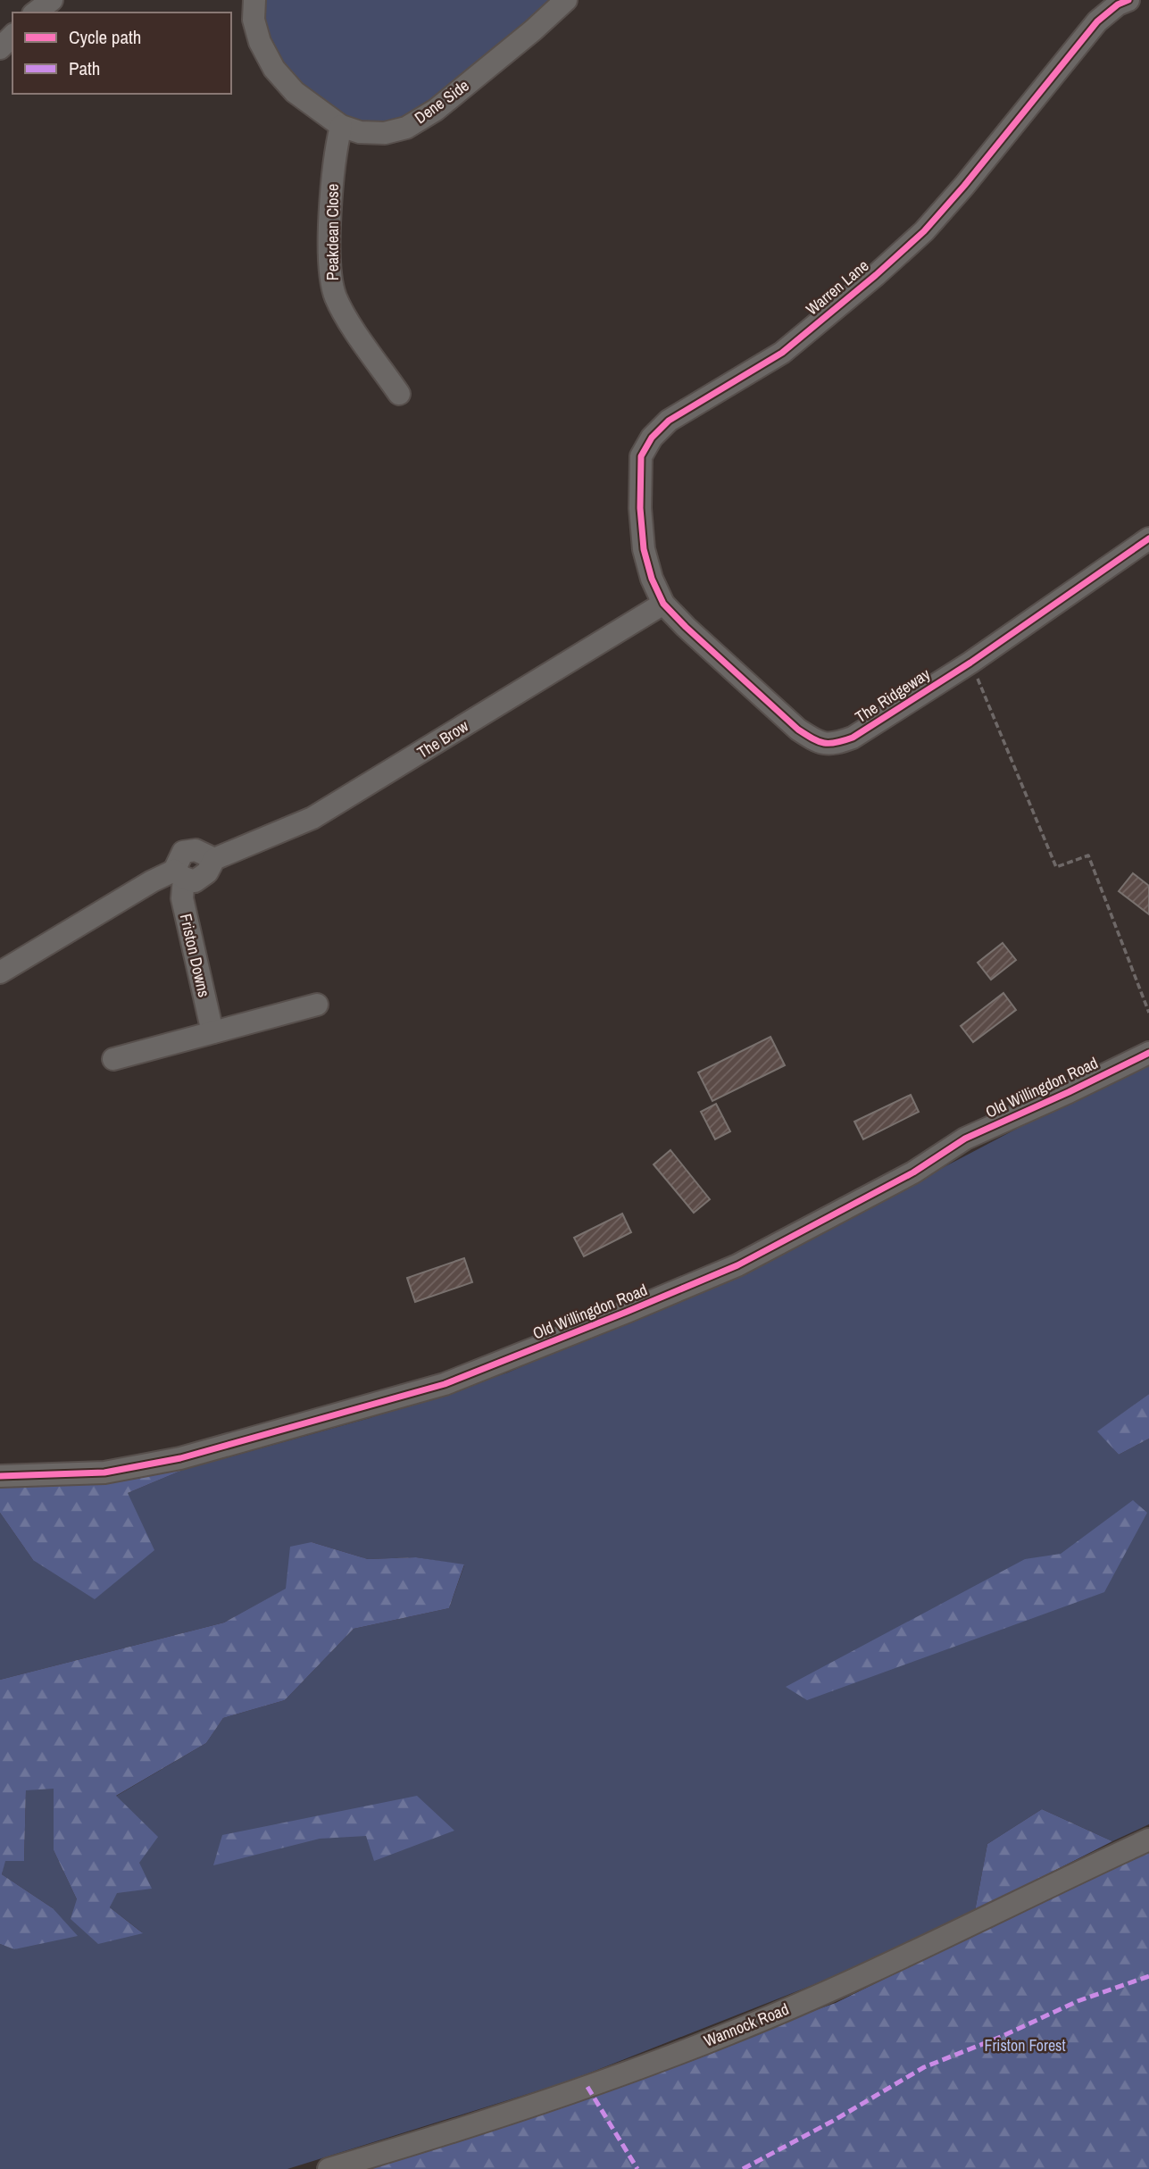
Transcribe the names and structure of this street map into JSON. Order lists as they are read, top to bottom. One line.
{"streets":{"street":["Dene Side","Peakdean Close","Warren Lane","The Ridgeway","The Brow","Friston Downs","Old Willingdon Road","Wannock Road"]},"crossings":[["Dene Side","Peakdean Close"],["Warren Lane","The Ridgeway"],["Warren Lane","The Brow"],["The Ridgeway","The Brow"],["The Brow","Friston Downs"]],"parks":["Friston Forest"],"legend":["Cycle path","Path"]}
